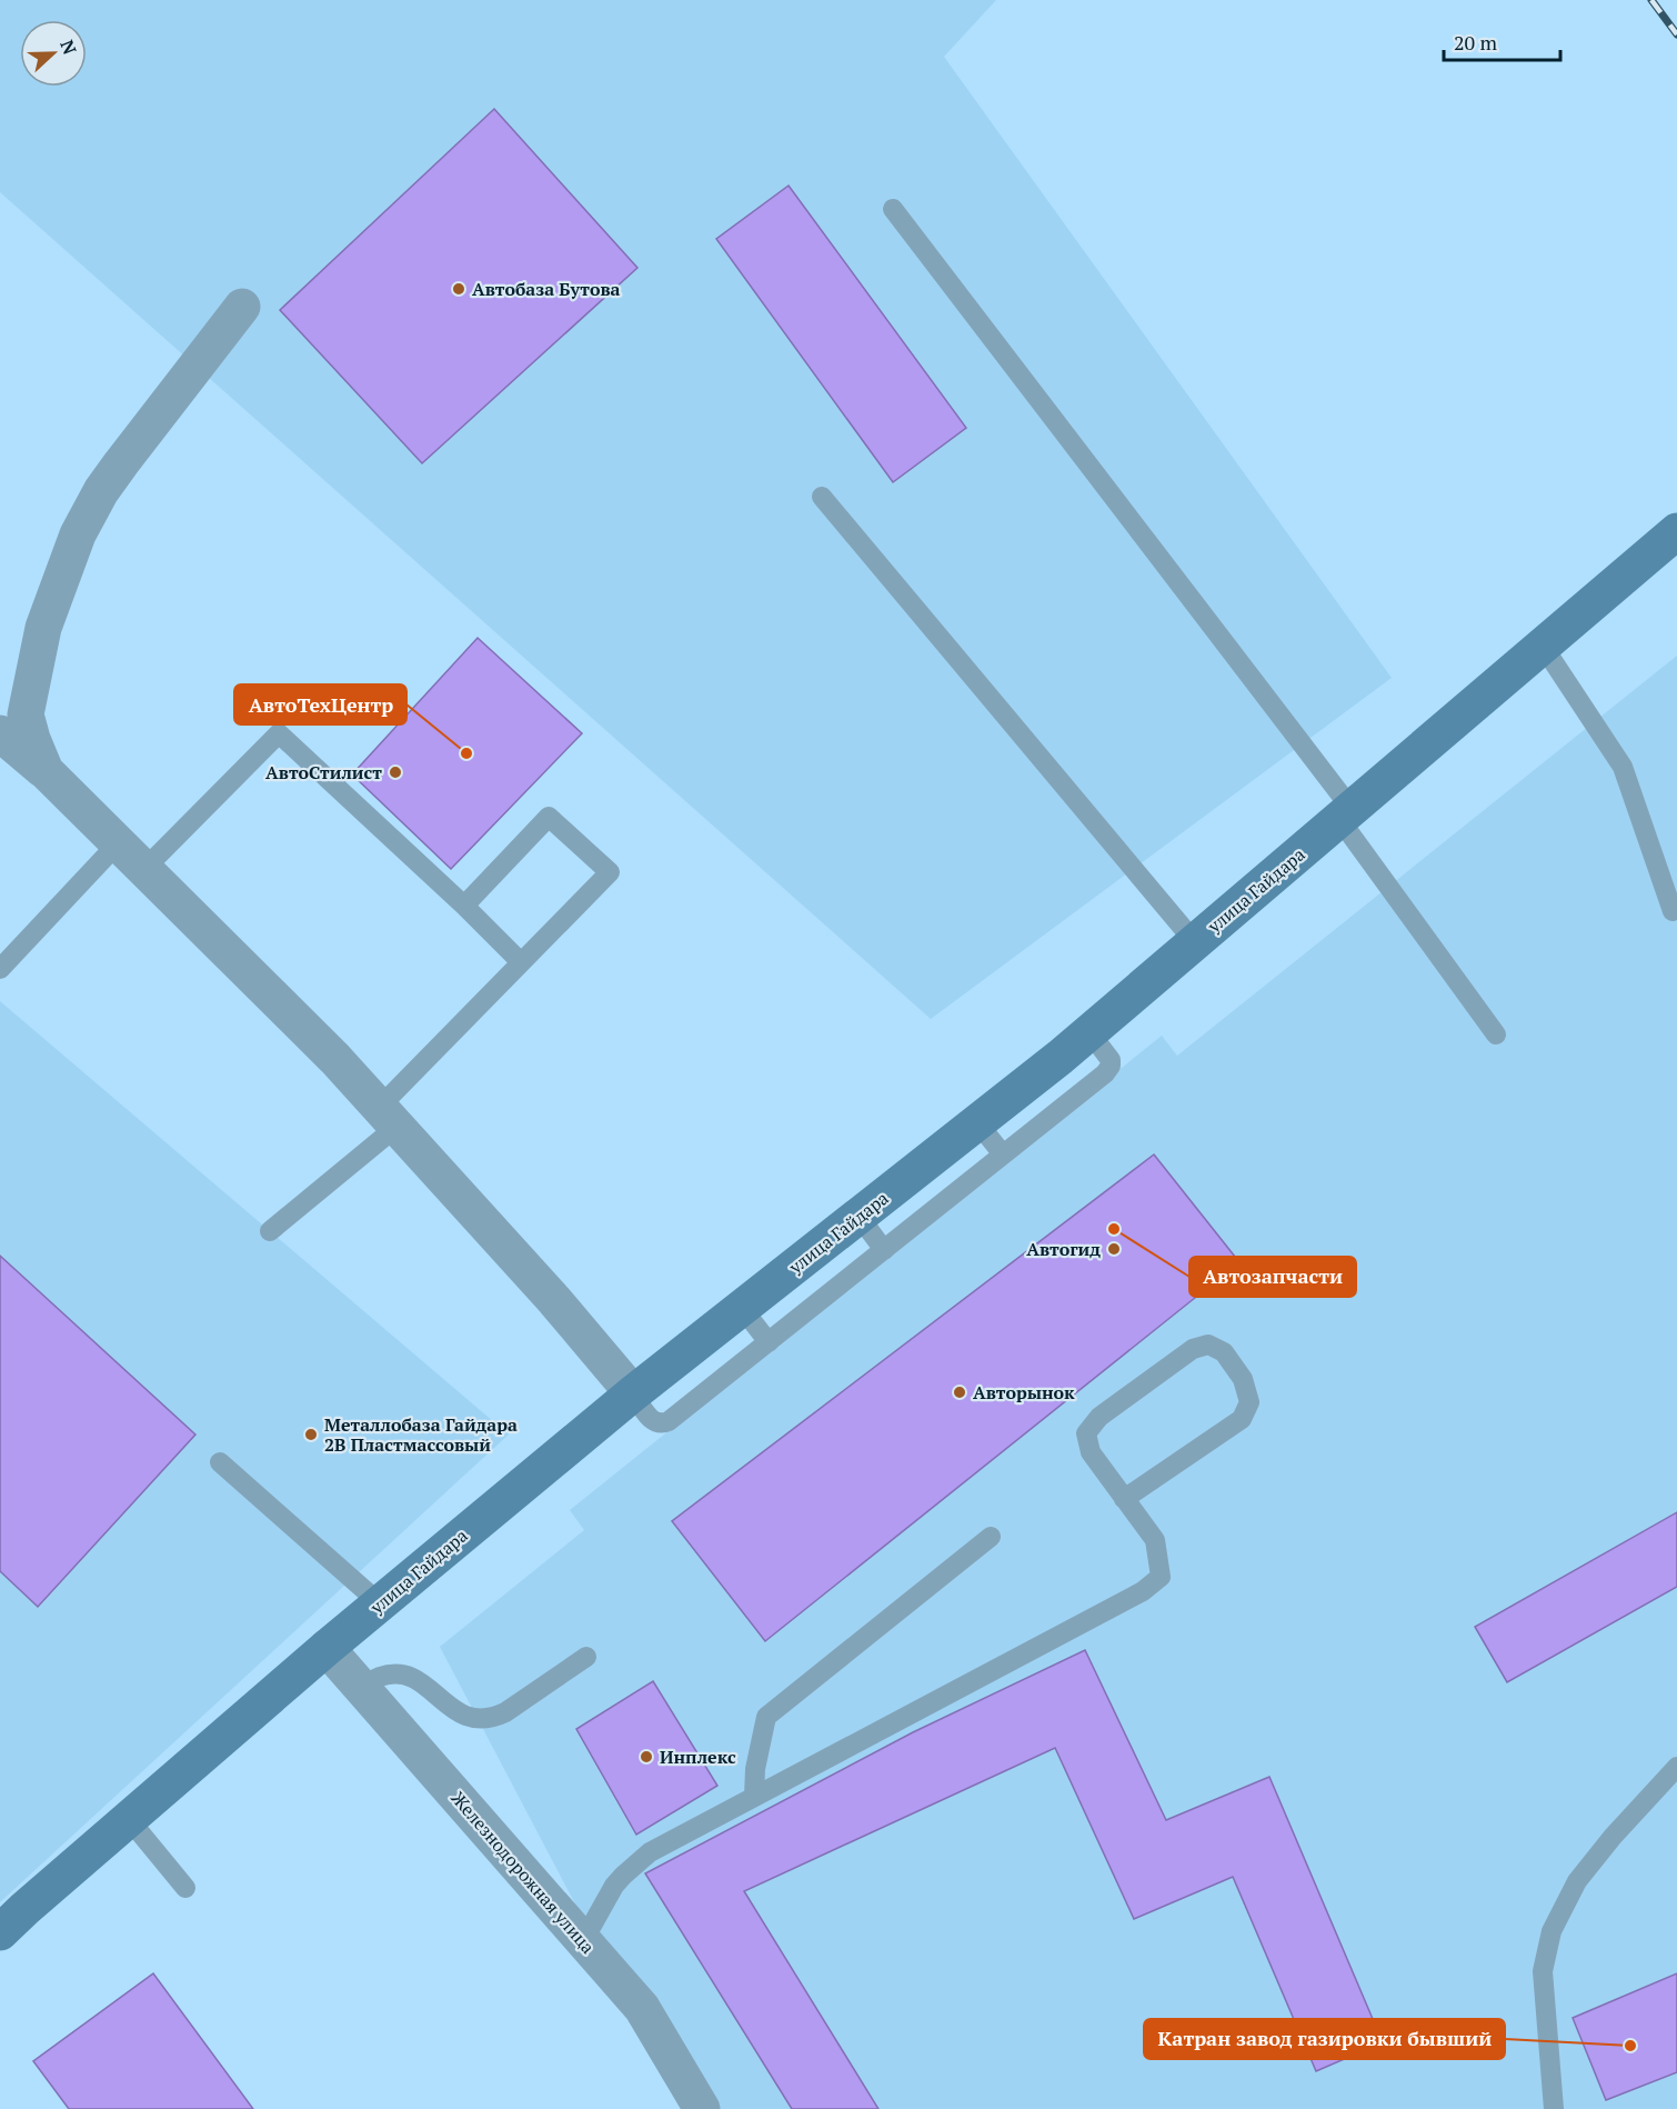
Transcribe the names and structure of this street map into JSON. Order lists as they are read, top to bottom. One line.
{"streets":{"main road":["улица Гайдара"],"street":["Железнодорожная улица"]},"crossings":[["улица Гайдара","Железнодорожная улица"]],"places":["Автобаза Бутова","АвтоТехЦентр","АвтоСтилист","Автозапчасти","Автогид","Авторынок","Металлобаза Гайдара 2В Пластмассовый","Инплекс","Катран завод газировки бывший"],"scale_bar":"20 m","north":"right"}
